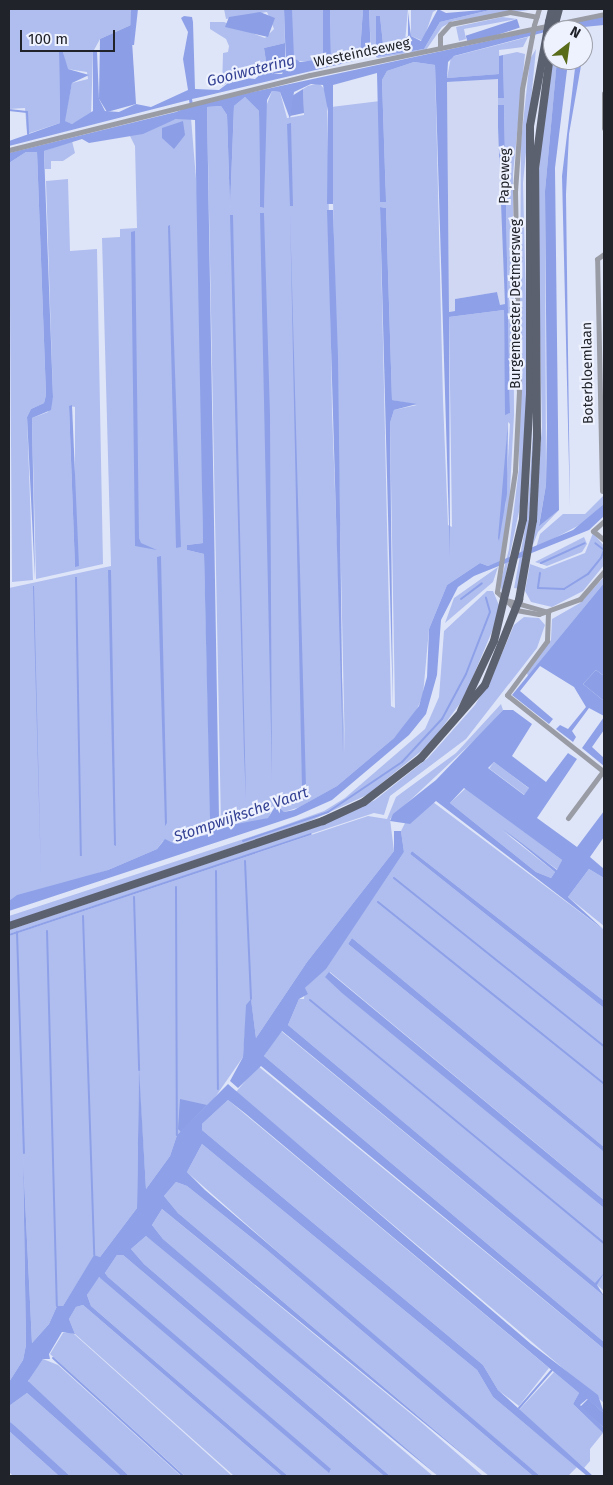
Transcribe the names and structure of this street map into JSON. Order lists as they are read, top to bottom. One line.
{"streets":{"main road":["Burgemeester Detmersweg"],"street":["Westeindseweg","Papeweg","Boterbloemlaan"]},"crossings":[["Papeweg","Burgemeester Detmersweg"]],"water":["Gooiwatering","Stompwijksche Vaart"],"scale_bar":"100 m","north":"top right"}
